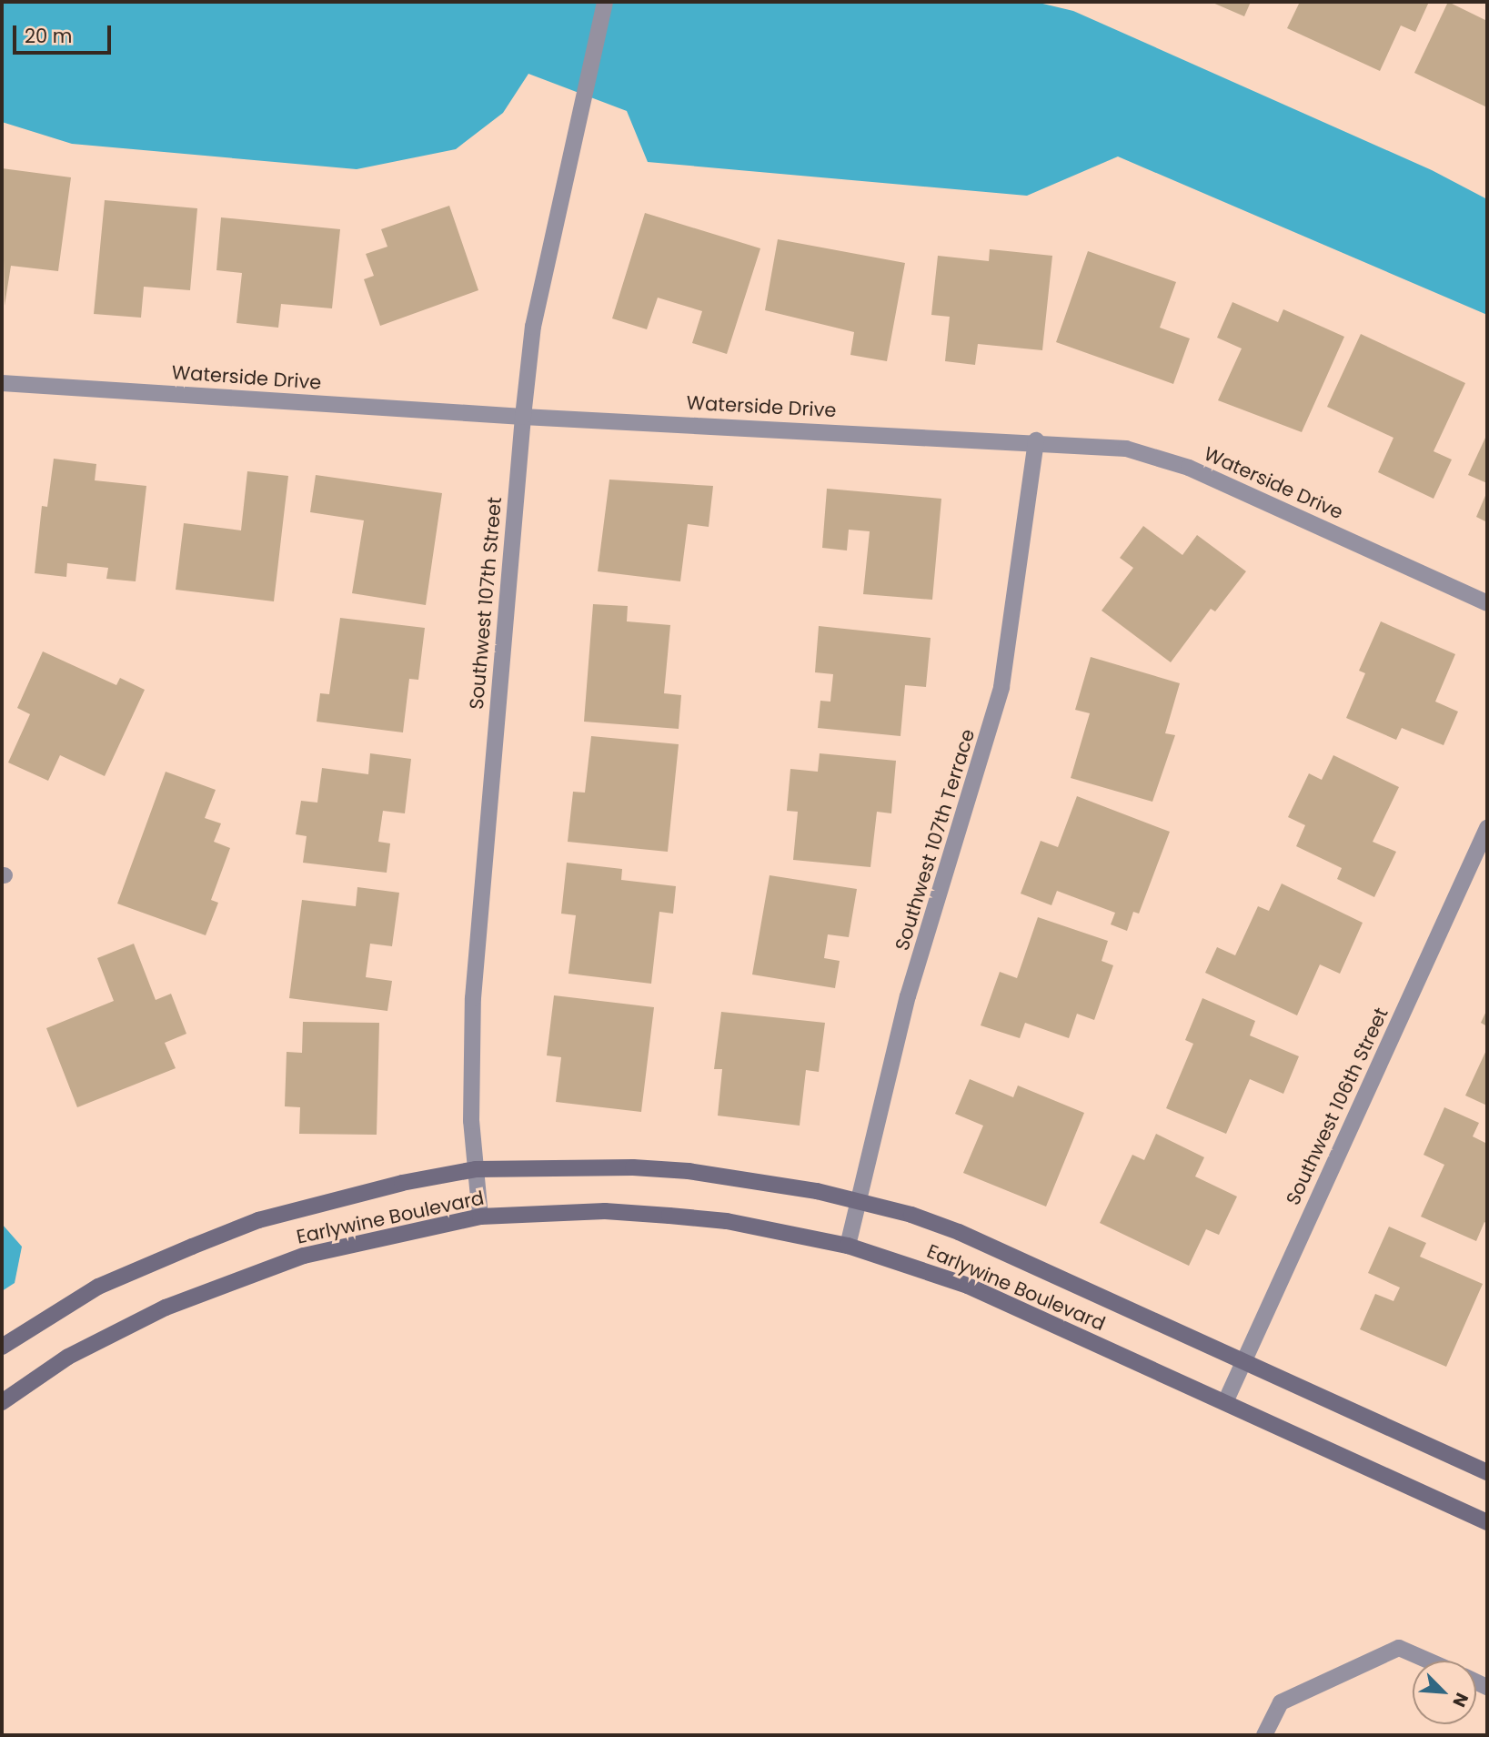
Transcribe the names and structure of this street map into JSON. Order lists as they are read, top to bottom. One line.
{"streets":{"street":["Waterside Drive","Southwest 107th Street","Southwest 107th Terrace","Southwest 106th Street","Earlywine Boulevard"]},"crossings":[["Waterside Drive","Southwest 107th Street"],["Waterside Drive","Southwest 107th Terrace"],["Southwest 107th Street","Earlywine Boulevard"],["Southwest 107th Terrace","Earlywine Boulevard"],["Southwest 106th Street","Earlywine Boulevard"]],"scale_bar":"20 m","north":"bottom right"}
